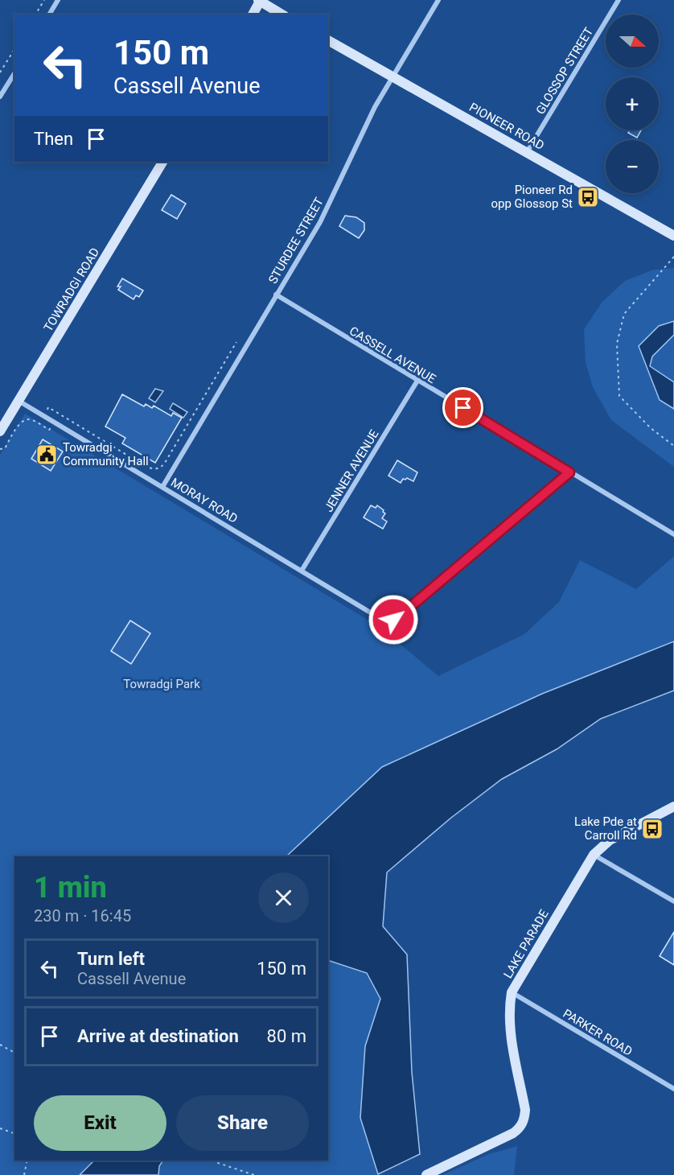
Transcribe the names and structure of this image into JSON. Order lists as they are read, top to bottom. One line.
{"streets":{"main road":["PIONEER ROAD","TOWRADGI ROAD","LAKE PARADE"],"street":["GLOSSOP STREET","STURDEE STREET","CASSELL AVENUE","JENNER AVENUE","MORAY ROAD","PARKER ROAD"]},"crossings":[["GLOSSOP STREET","PIONEER ROAD"],["PIONEER ROAD","STURDEE STREET"],["STURDEE STREET","CASSELL AVENUE"],["STURDEE STREET","MORAY ROAD"],["TOWRADGI ROAD","MORAY ROAD"],["CASSELL AVENUE","JENNER AVENUE"],["CASSELL AVENUE","MORAY ROAD"],["JENNER AVENUE","MORAY ROAD"],["LAKE PARADE","PARKER ROAD"]],"parks":["Towradgi Park"],"places":{"bus stop":["Pioneer Rd opp Glossop St","Lake Pde at Carroll Rd"],"public building":["Towradgi Community Hall"]},"north":"right","page":{"map_buttons":["+","−"],"turn":["150 m","Cassell Avenue"],"then":"Then","heading":["1 min","230 m · 16:45"],"list":[{"name":"Turn left","note":"Cassell Avenue","value":"150 m"},{"name":"Arrive at destination","value":"80 m"}],"buttons":["Exit","Share"]}}
